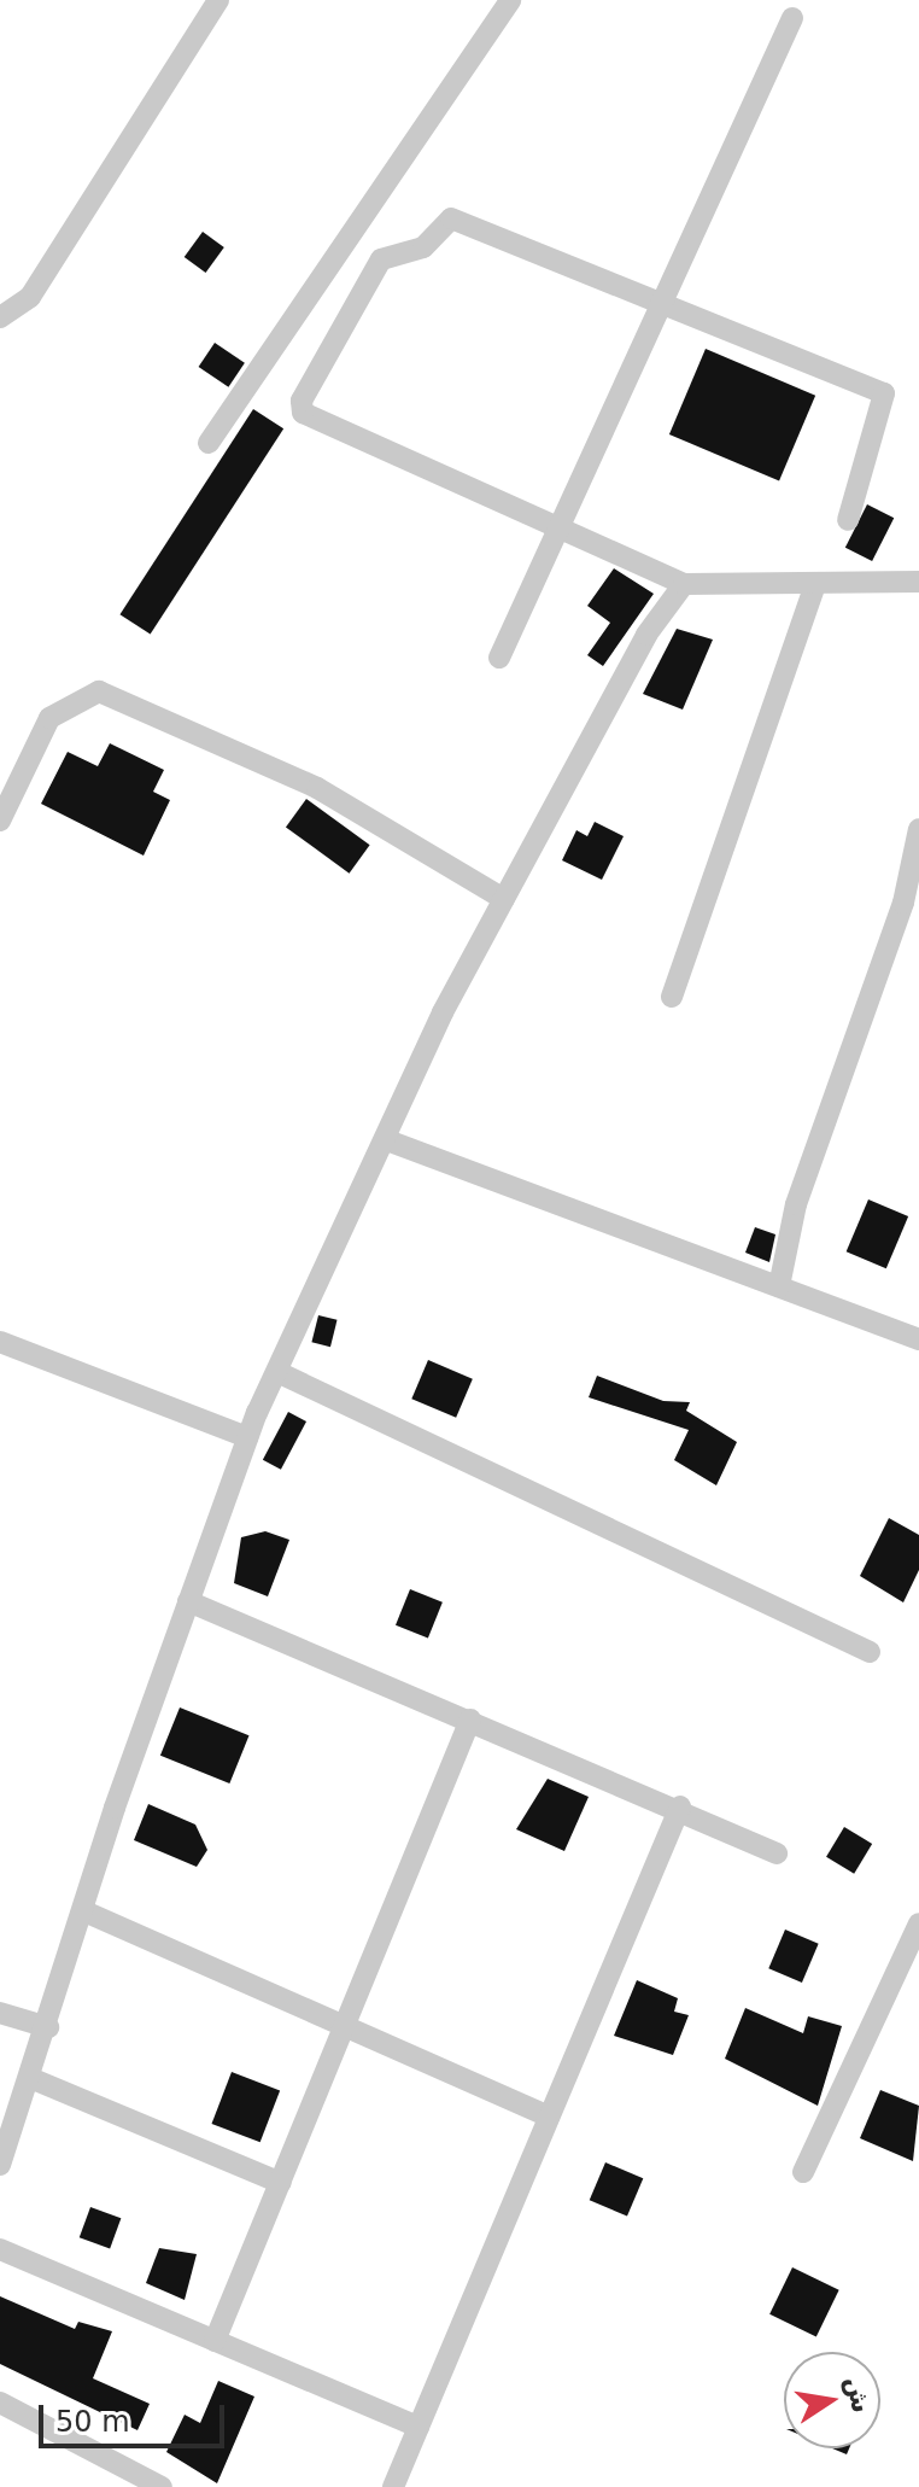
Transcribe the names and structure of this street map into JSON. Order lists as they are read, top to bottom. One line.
{"scale_bar":"50 m","north":"right"}
